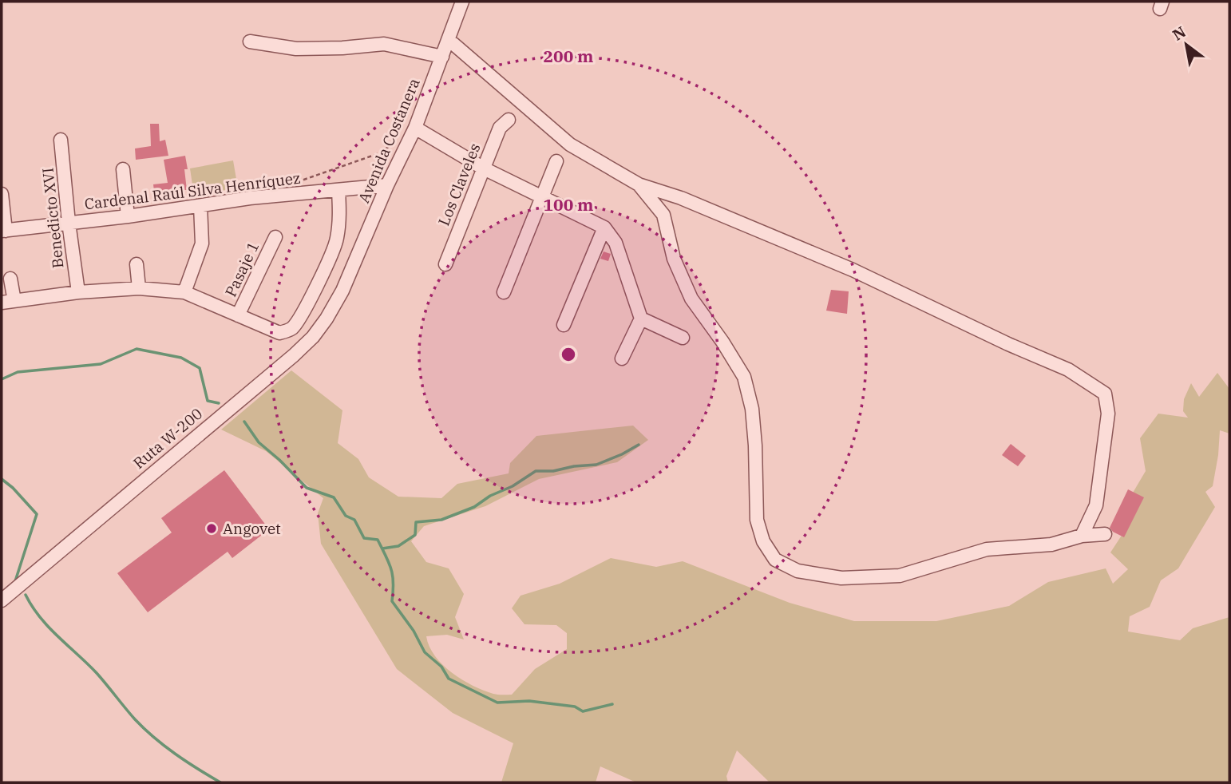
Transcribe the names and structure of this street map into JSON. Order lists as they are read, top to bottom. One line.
{"streets":{"street":["Avenida Costanera","Los Claveles","Cardenal Raúl Silva Henríquez","Benedicto XVI","Pasaje 1","Ruta W-200"]},"crossings":[["Avenida Costanera","Cardenal Raúl Silva Henríquez"],["Avenida Costanera","Ruta W-200"],["Cardenal Raúl Silva Henríquez","Benedicto XVI"]],"places":["Angovet"],"north":"top left","rings":["200 m","100 m"]}
